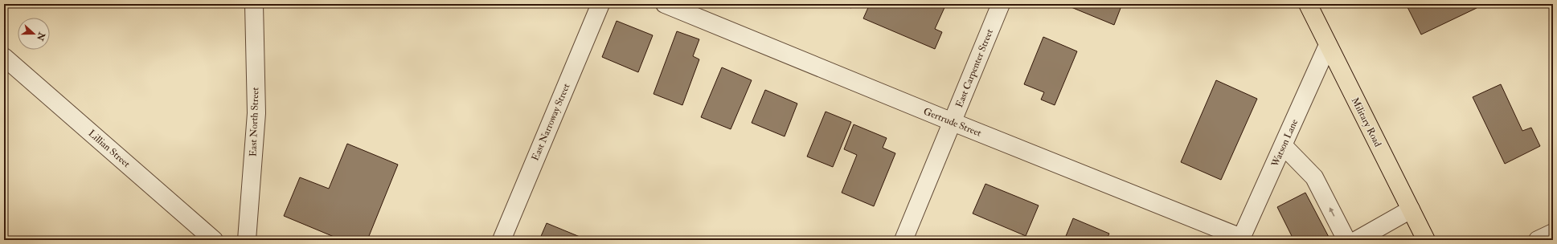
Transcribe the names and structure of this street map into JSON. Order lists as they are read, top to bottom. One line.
{"streets":{"main road":["Military Road"],"street":["East Carpenter Street","East North Street","East Narroway Street","Gertrude Street","Watson Lane","Lillian Street"]},"crossings":[["East Carpenter Street","Gertrude Street"],["Gertrude Street","Watson Lane"],["Military Road","Watson Lane"]],"north":"right"}
